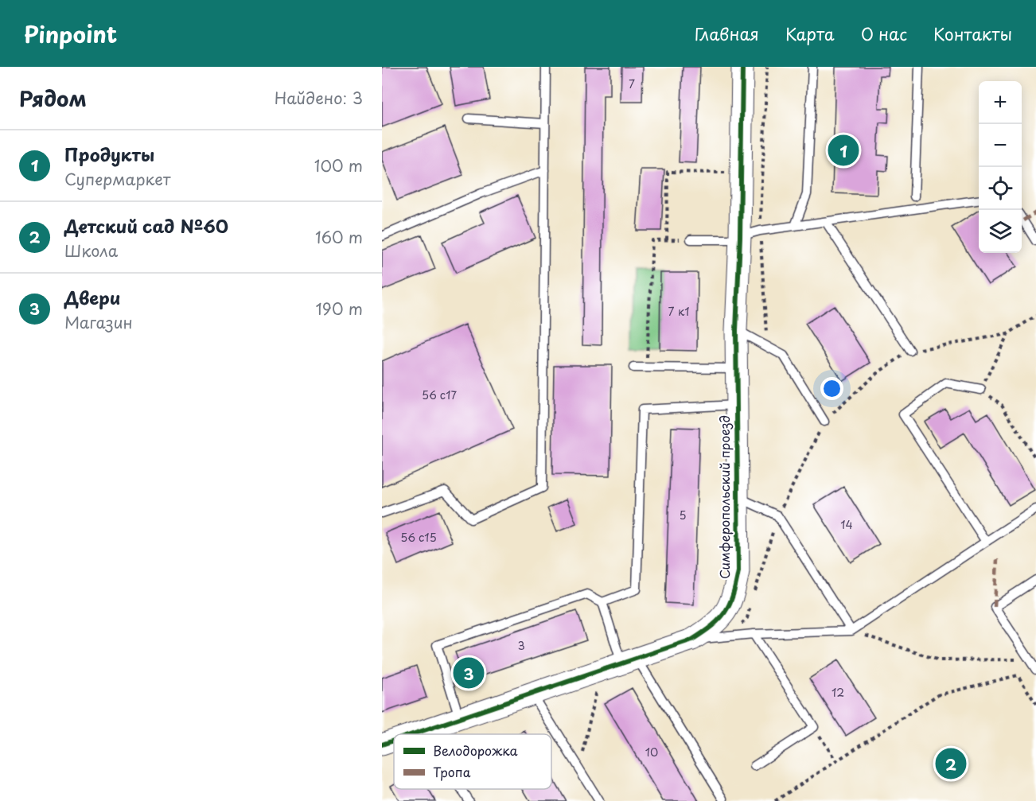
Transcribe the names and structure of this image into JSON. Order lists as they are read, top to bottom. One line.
{"streets":{"street":["Симферопольский проезд"]},"house_numbers":["7","7 к1","56 с17","5","14","56 с15","3","12","10"],"legend":["Велодорожка","Тропа"],"page":{"header":"Pinpoint","nav":["Главная","Карта","О нас","Контакты"],"heading":["Рядом","Найдено: 3"],"map_buttons":["+","−"],"list":[{"mark":"1","name":"Продукты","note":"Супермаркет","value":"100 m"},{"mark":"2","name":"Детский сад №60","note":"Школа","value":"160 m"},{"mark":"3","name":"Двери","note":"Магазин","value":"190 m"}],"pins":["1","3","2"]}}
